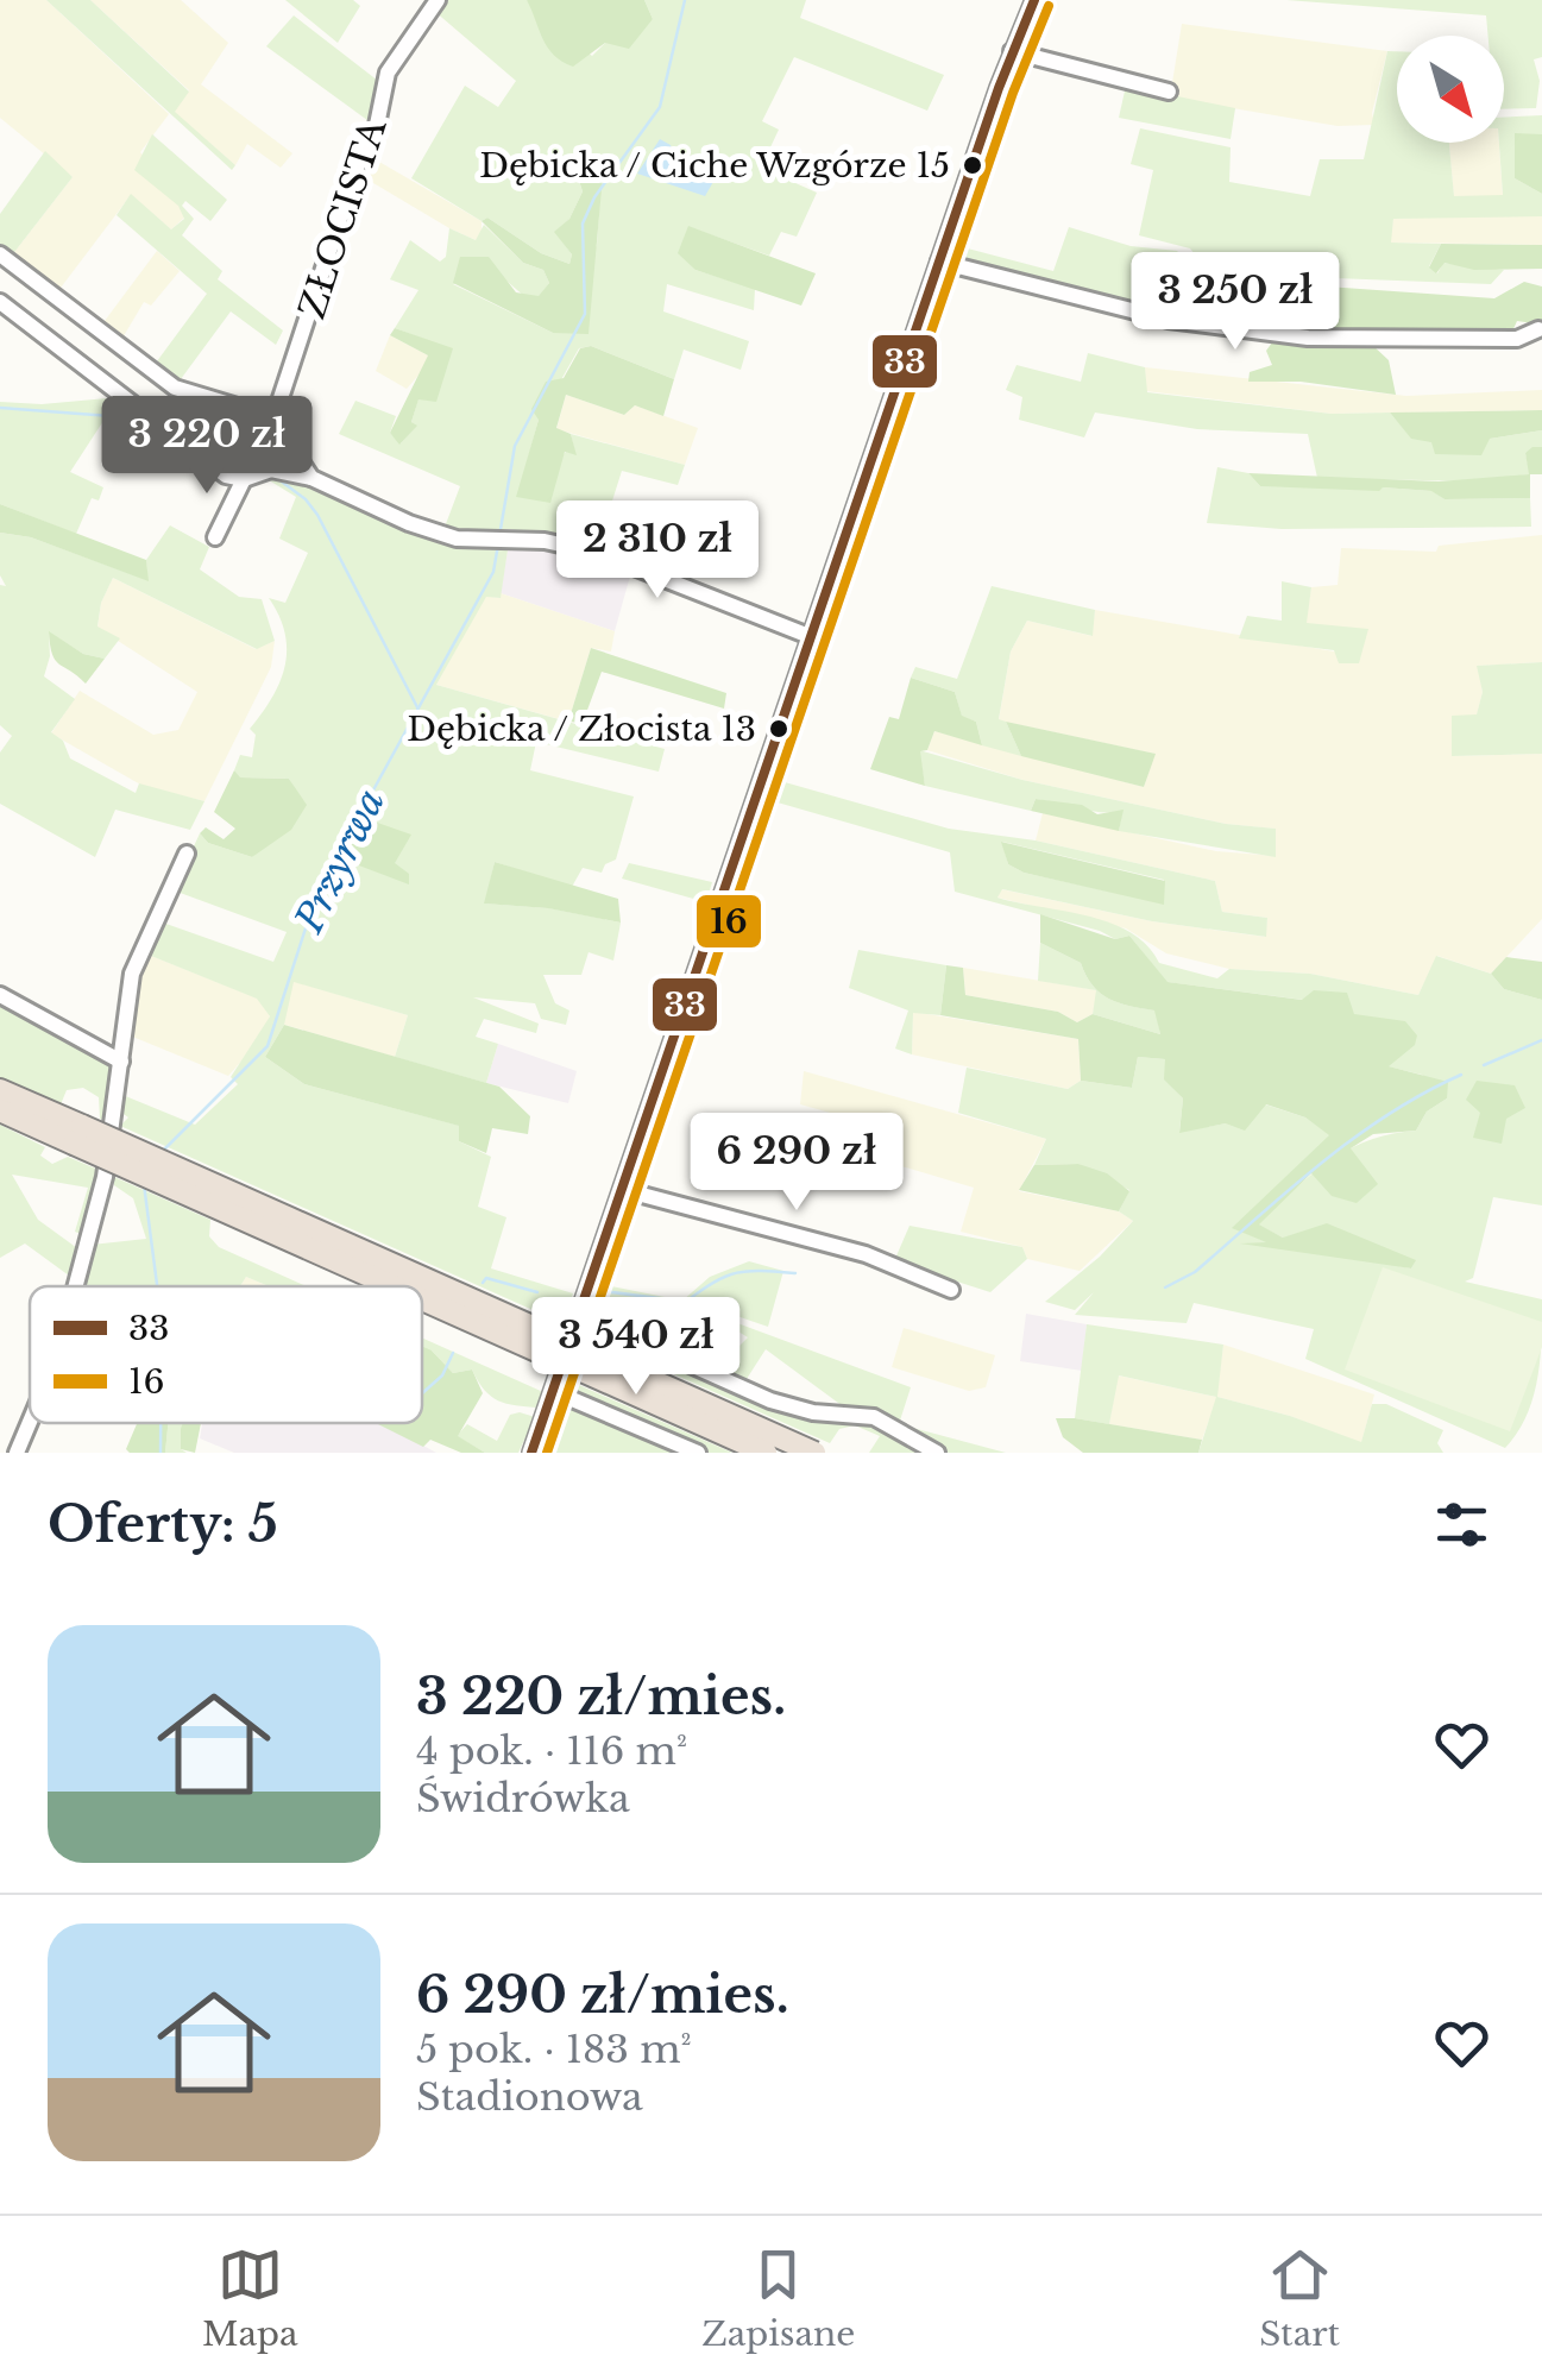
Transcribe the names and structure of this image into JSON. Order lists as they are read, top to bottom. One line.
{"streets":{"street":["ZŁOCISTA"]},"water":["Przyrwa"],"places":["Dębicka / Ciche Wzgórze 15","Dębicka / Złocista 13"],"lines":["transit line 33","transit line 16"],"legend":["33","16"],"north":"bottom right","page":{"price":["3 250 zł","3 220 zł","2 310 zł","6 290 zł","3 540 zł"],"heading":"Oferty: 5","list":[{"name":"3 220 zł/mies.","note":"4 pok. · 116 m² · Świdrówka"},{"name":"6 290 zł/mies.","note":"5 pok. · 183 m² · Stadionowa"}],"tabs":["Mapa","Zapisane","Start"]}}
